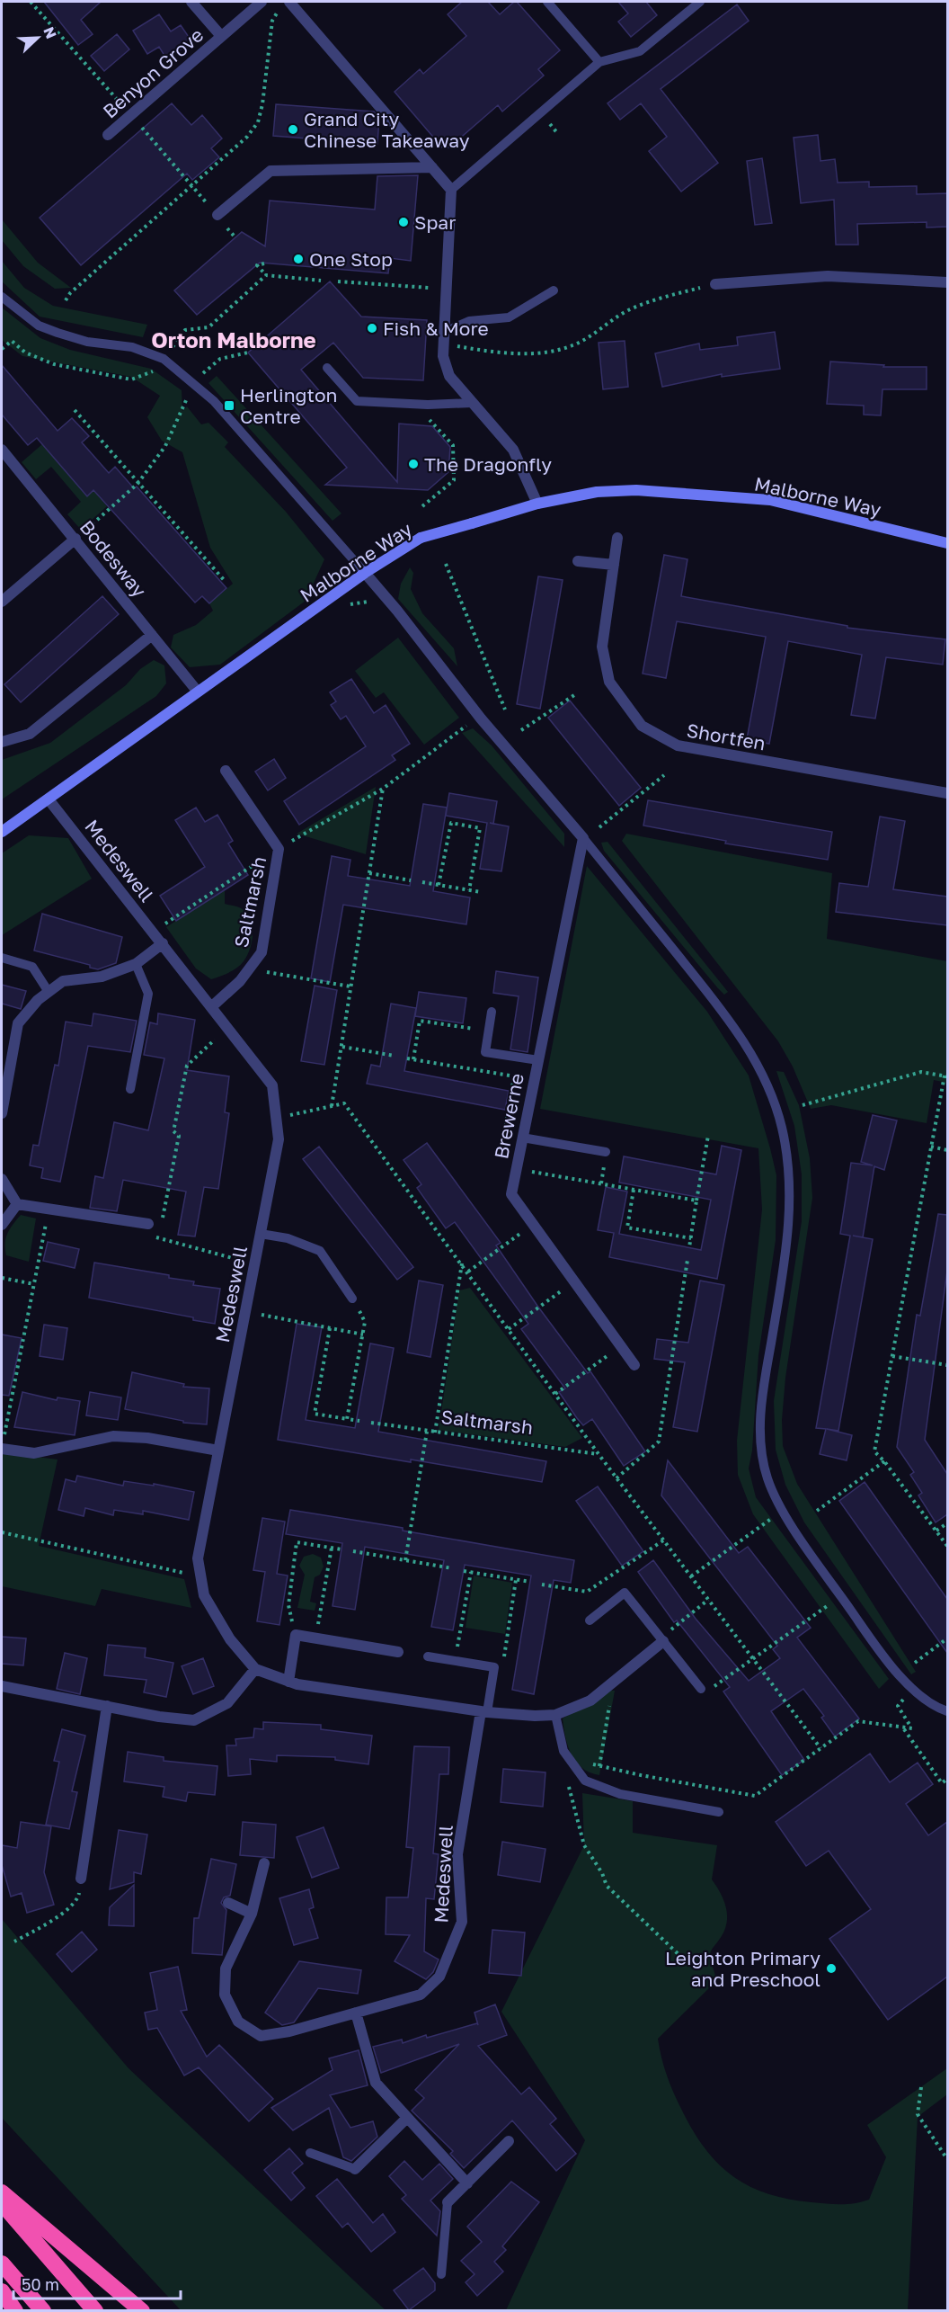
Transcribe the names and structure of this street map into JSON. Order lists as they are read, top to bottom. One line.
{"streets":{"street":["Benyon Grove","Malborne Way","Bodesway","Shortfen","Medeswell","Saltmarsh","Brewerne"]},"crossings":[["Malborne Way","Bodesway"],["Malborne Way","Medeswell"],["Medeswell","Saltmarsh"]],"districts":["Orton Malborne"],"places":{"other":["Grand City Chinese Takeaway","Spar","One Stop","Fish & More","The Dragonfly","Leighton Primary and Preschool"],"transit":["Herlington Centre"]},"scale_bar":"50 m","north":"top right"}
